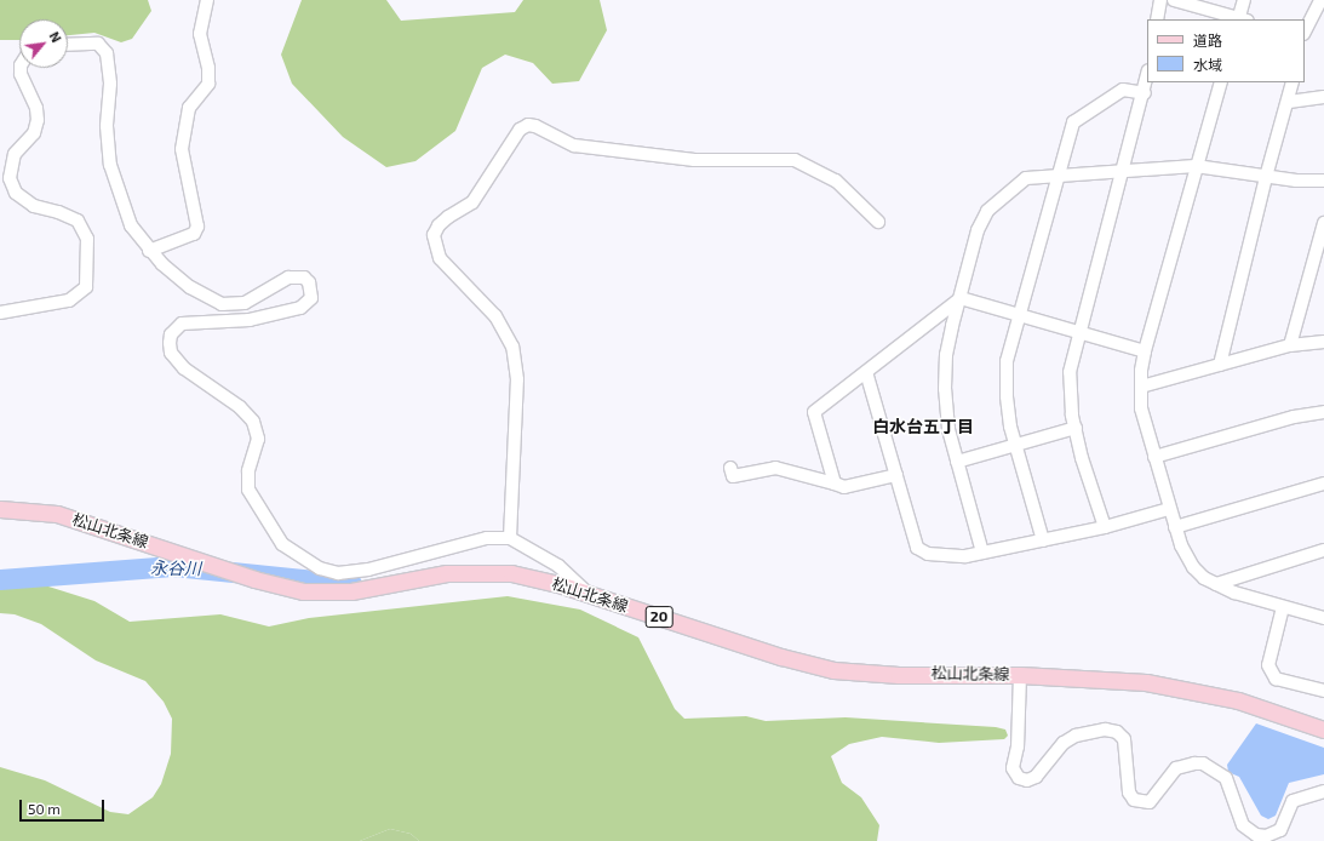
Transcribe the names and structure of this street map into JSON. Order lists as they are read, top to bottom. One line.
{"streets":{"main road":["松山北条線","20"]},"districts":["白水台五丁目"],"water":["永谷川"],"legend":["道路","水域"],"scale_bar":"50 m","north":"top right"}
